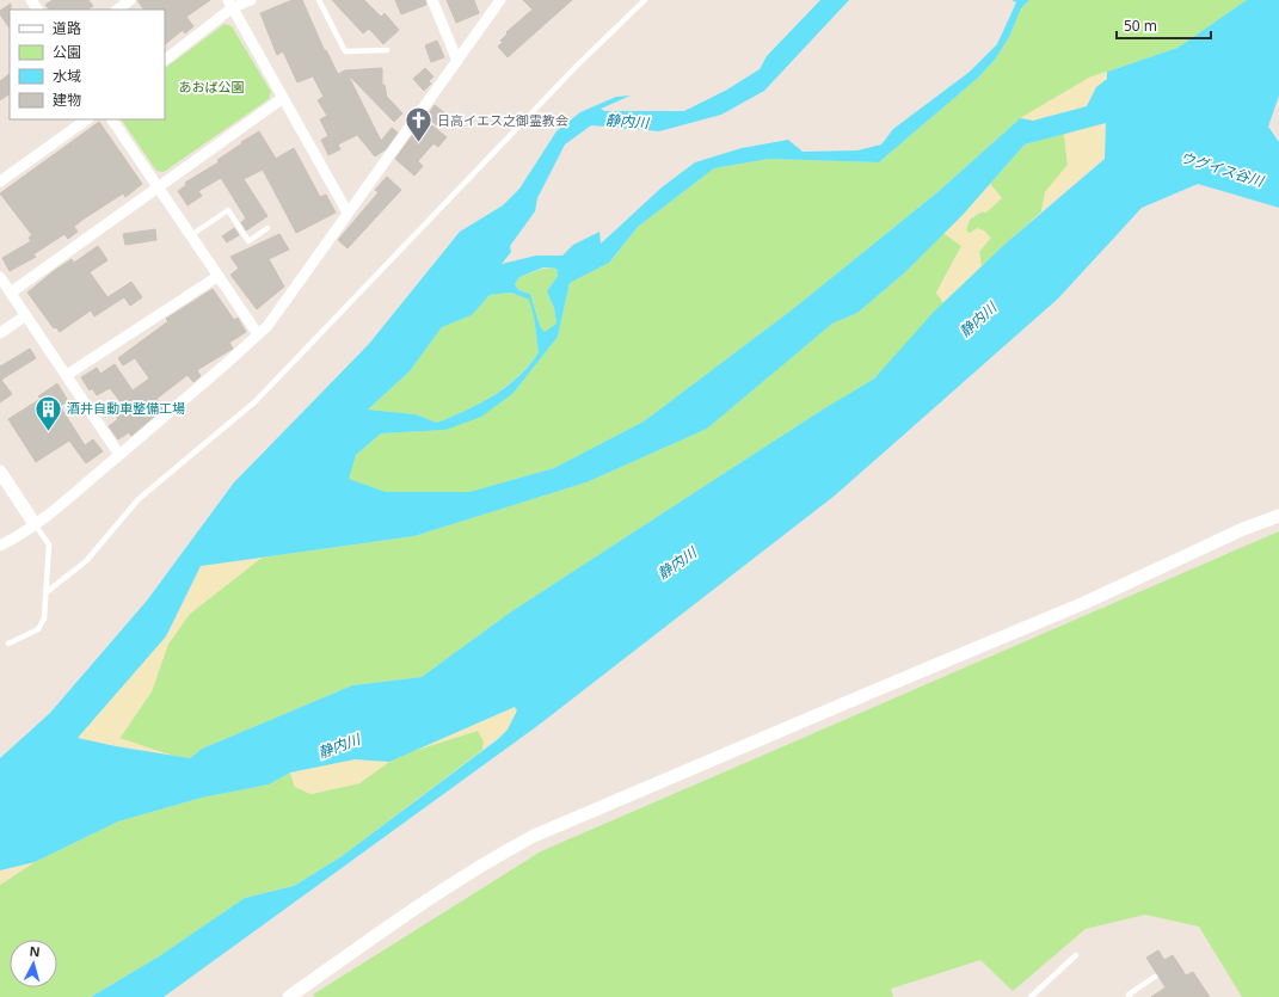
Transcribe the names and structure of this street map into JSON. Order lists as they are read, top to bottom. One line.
{"water":["静内川","ウグイス谷川"],"parks":["あおば公園"],"places":{"church":["日高イエス之御霊教会"],"building":["酒井自動車整備工場"]},"legend":["道路","公園","水域","建物"],"scale_bar":"50 m","north":"top"}
